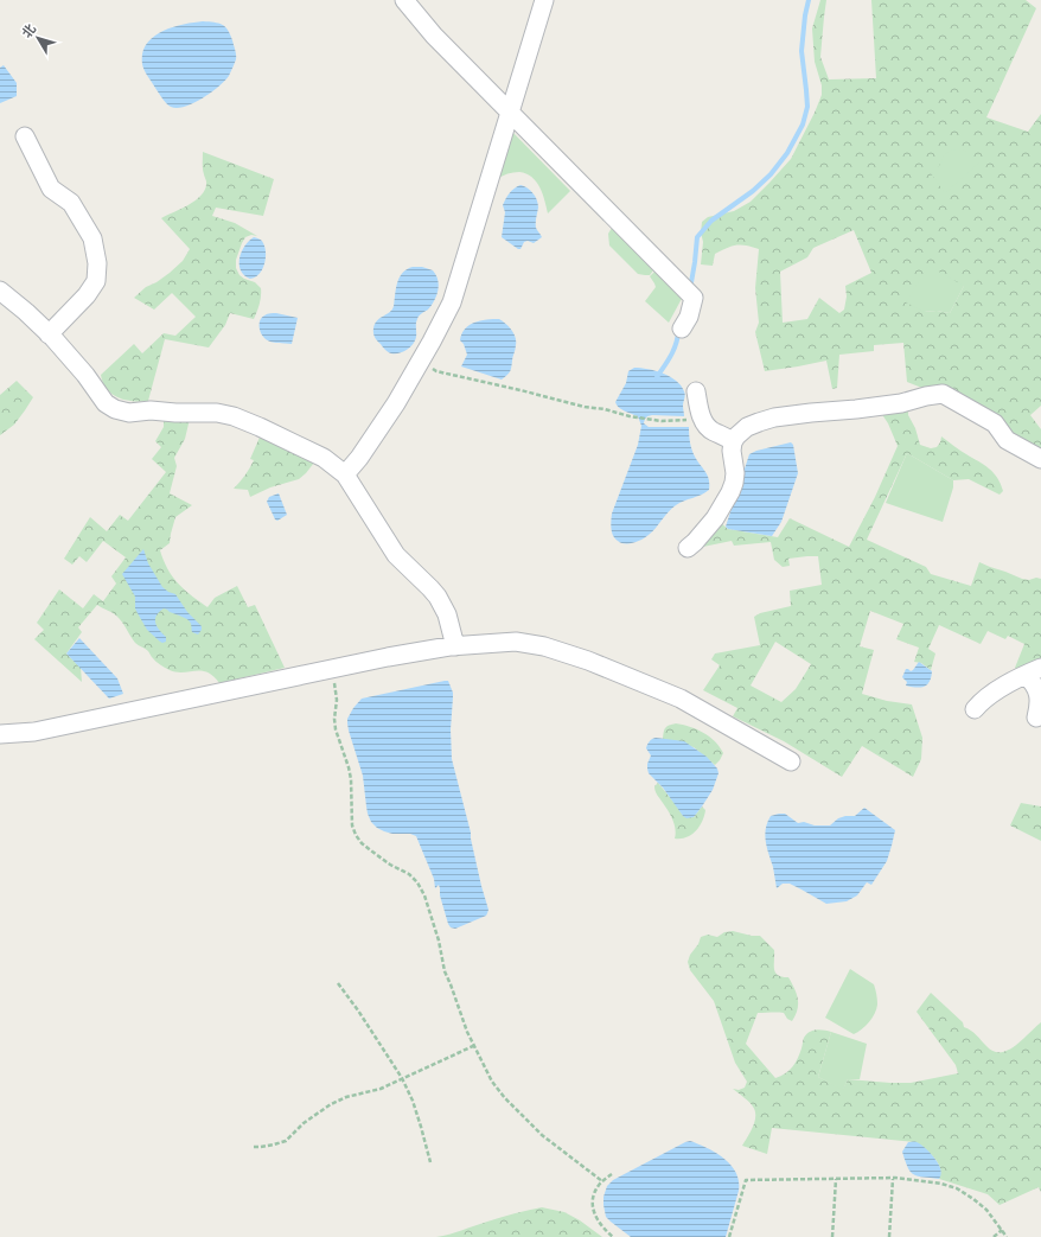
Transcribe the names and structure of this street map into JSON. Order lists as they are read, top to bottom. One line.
{"north":"top left"}
